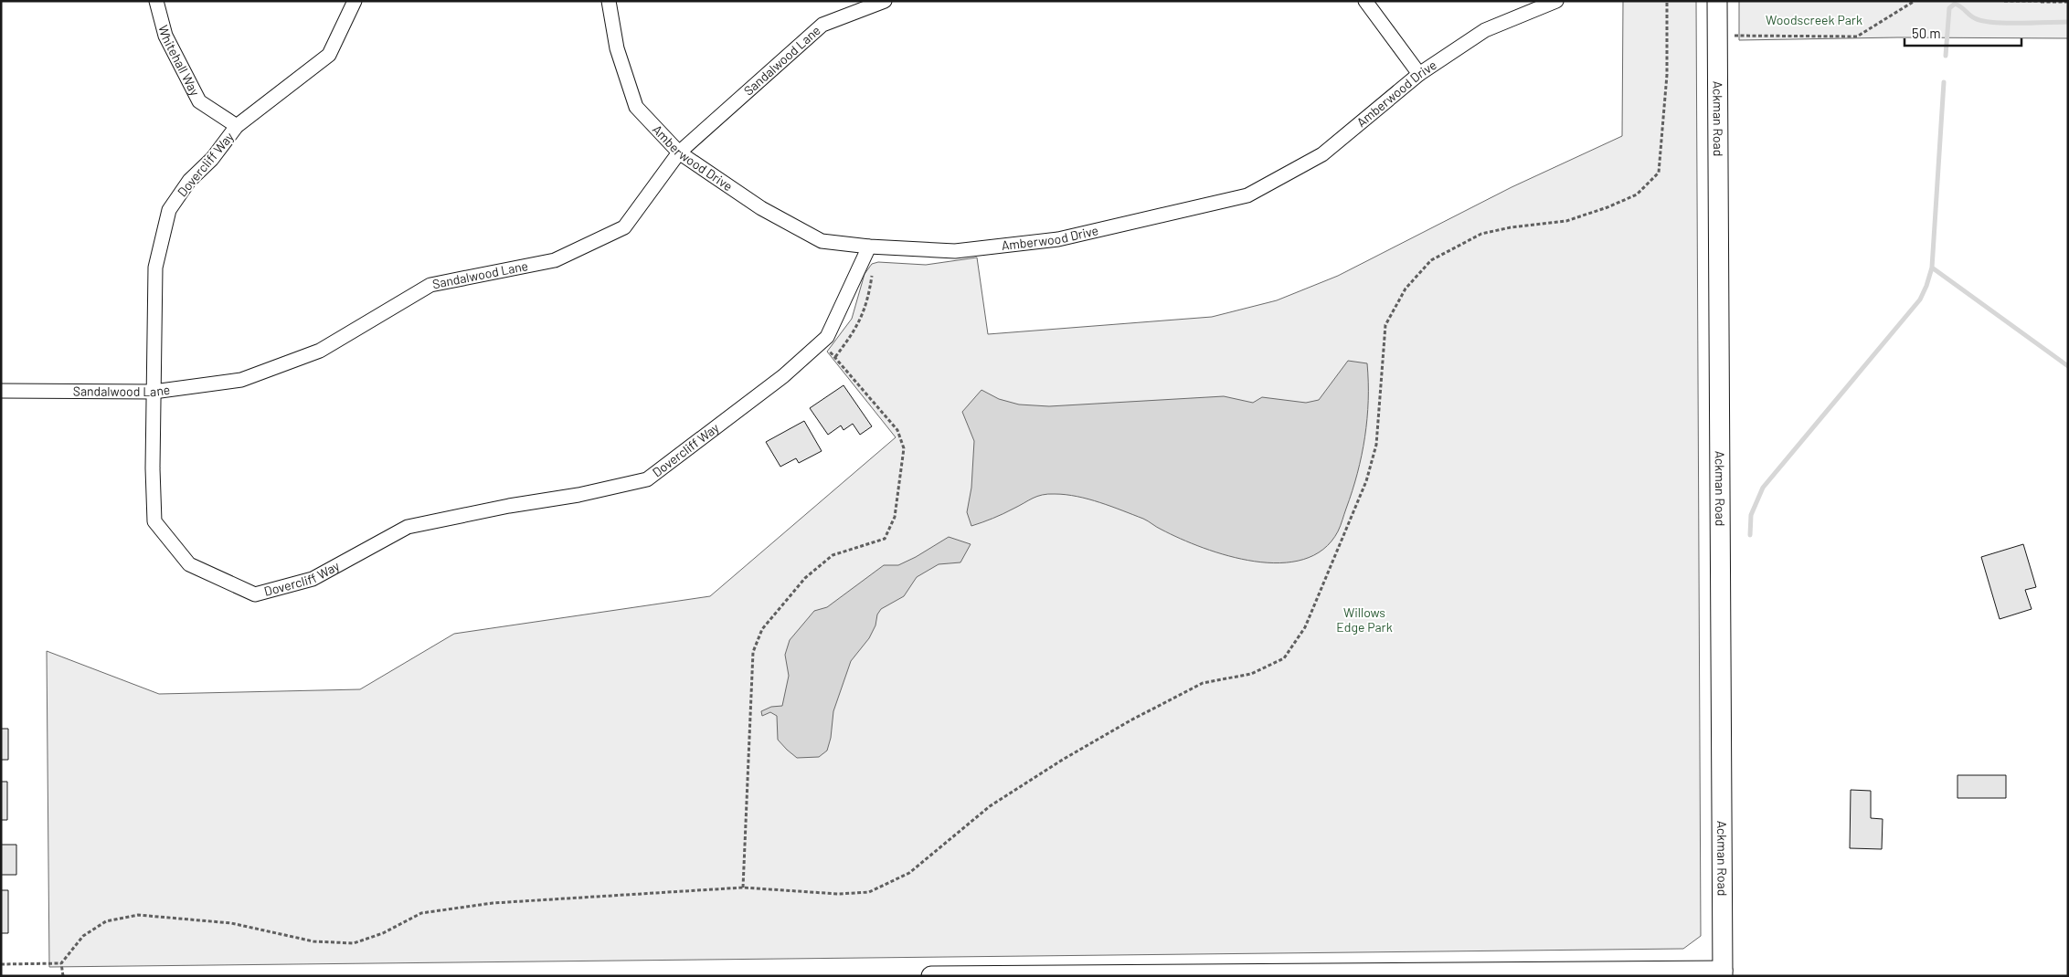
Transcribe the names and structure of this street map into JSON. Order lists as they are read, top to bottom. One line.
{"streets":{"street":["Whitehall Way","Sandalwood Lane","Amberwood Drive","Ackman Road","Dovercliff Way"]},"crossings":[["Whitehall Way","Dovercliff Way"],["Sandalwood Lane","Amberwood Drive"],["Sandalwood Lane","Dovercliff Way"],["Amberwood Drive","Dovercliff Way"]],"parks":["Woodscreek Park","Willows Edge Park"],"scale_bar":"50 m"}
